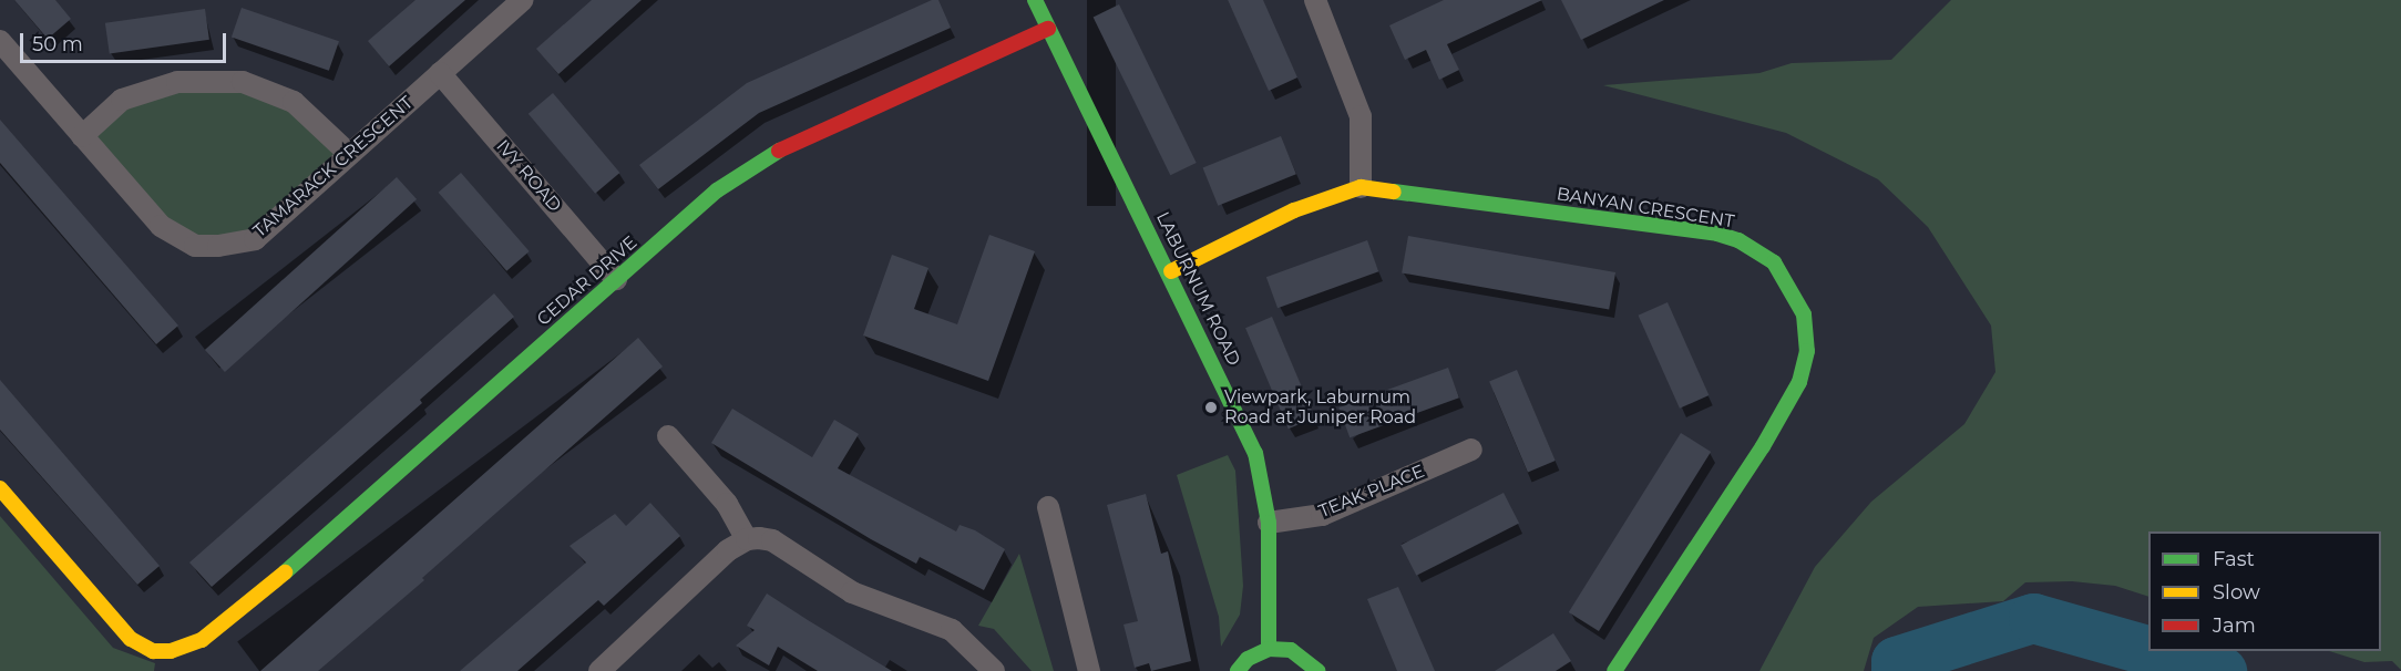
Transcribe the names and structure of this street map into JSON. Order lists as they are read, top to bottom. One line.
{"streets":{"street":["TAMARACK CRESCENT","IVY ROAD","BANYAN CRESCENT","CEDAR DRIVE","LABURNUM ROAD","TEAK PLACE"]},"crossings":[["TAMARACK CRESCENT","IVY ROAD"],["IVY ROAD","CEDAR DRIVE"],["BANYAN CRESCENT","LABURNUM ROAD"],["CEDAR DRIVE","LABURNUM ROAD"],["LABURNUM ROAD","TEAK PLACE"]],"places":["Viewpark, Laburnum Road at Juniper Road"],"legend":["Fast","Slow","Jam"],"scale_bar":"50 m"}
